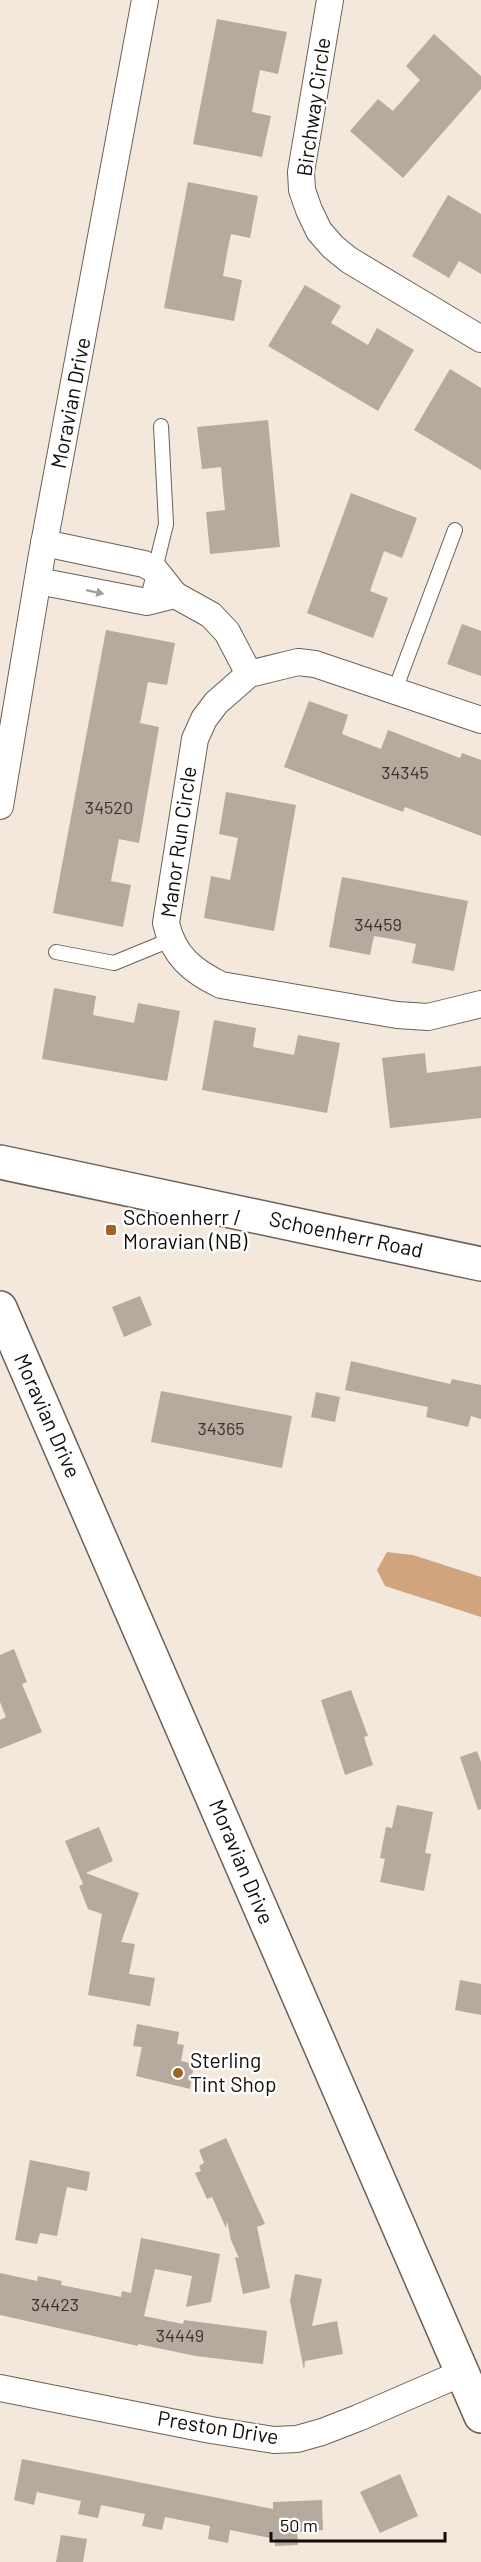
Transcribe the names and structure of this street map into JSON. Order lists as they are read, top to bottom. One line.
{"streets":{"street":["Birchway Circle","Moravian Drive","Manor Run Circle","Schoenherr Road","Preston Drive"]},"crossings":[["Moravian Drive","Preston Drive"]],"places":{"transit":["Schoenherr / Moravian (NB)"],"other":["Sterling Tint Shop"]},"house_numbers":["34345","34520","34459","34365","34423","34449"],"scale_bar":"50 m"}
